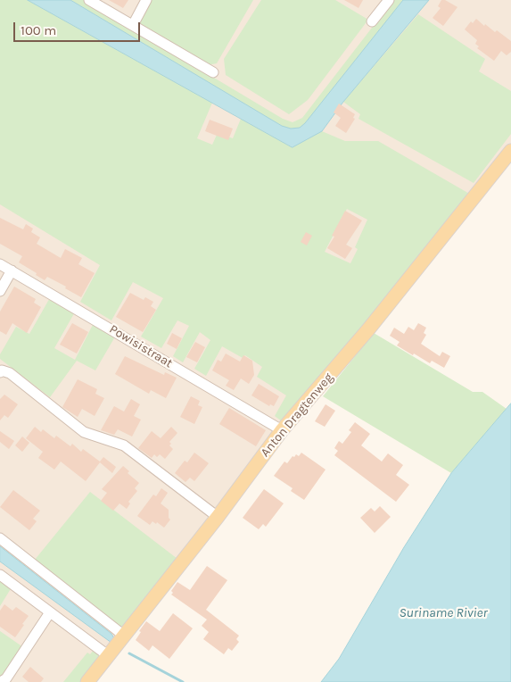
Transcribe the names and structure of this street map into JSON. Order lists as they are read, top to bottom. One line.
{"streets":{"main road":["Anton Dragtenweg"],"street":["Powisistraat"]},"crossings":[["Powisistraat","Anton Dragtenweg"]],"water":["Suriname Rivier"],"scale_bar":"100 m"}
